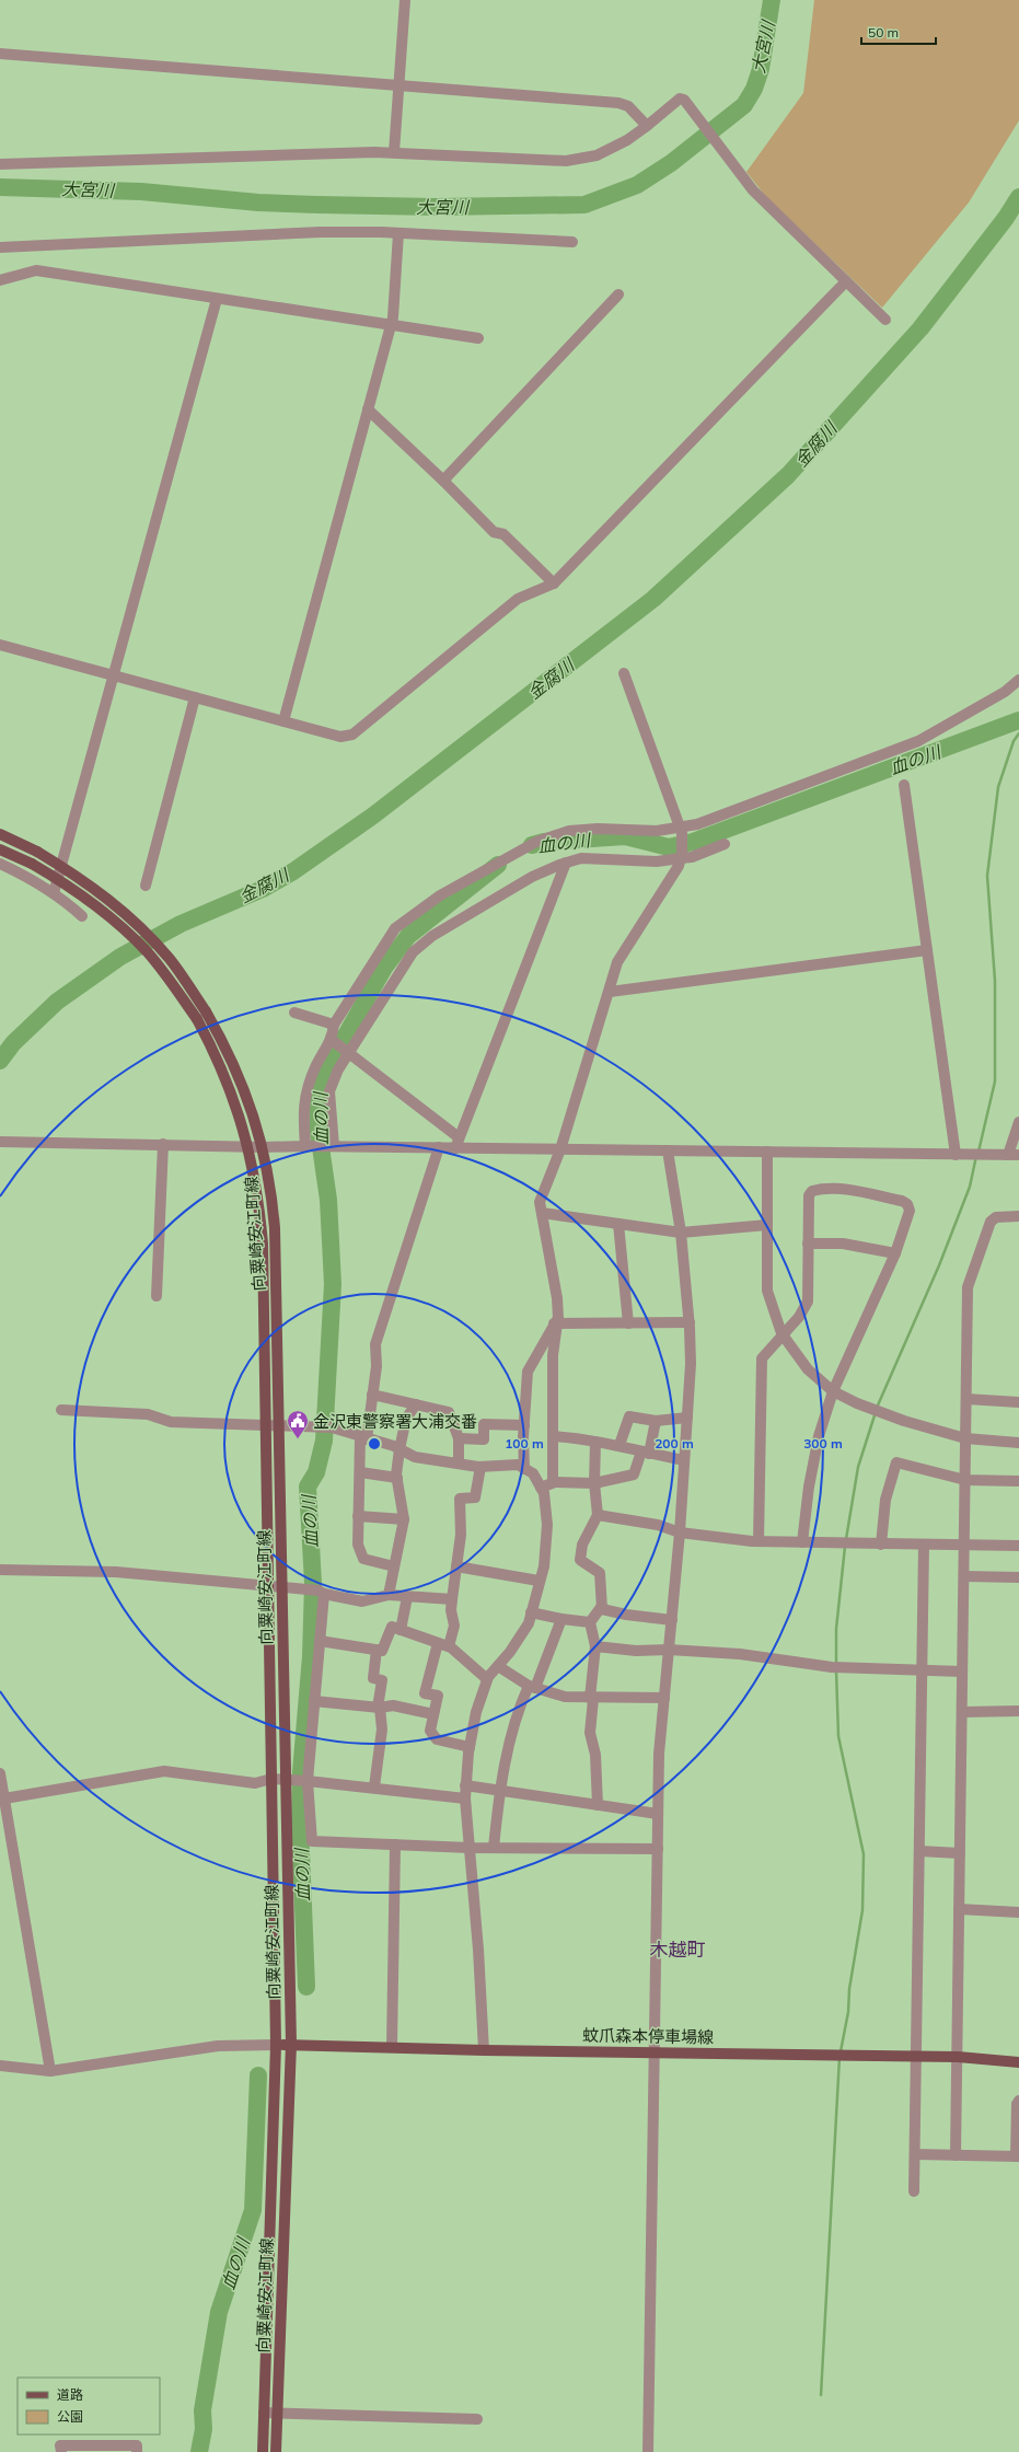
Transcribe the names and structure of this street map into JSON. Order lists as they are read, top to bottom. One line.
{"streets":{"main road":["向粟崎安江町線","蚊爪森本停車場線"]},"crossings":[["向粟崎安江町線","蚊爪森本停車場線"]],"districts":["木越町"],"water":["大宮川","金腐川","血の川"],"places":{"public building":["金沢東警察署大浦交番"]},"legend":["道路","公園"],"scale_bar":"50 m","rings":["100 m","200 m","300 m"]}
